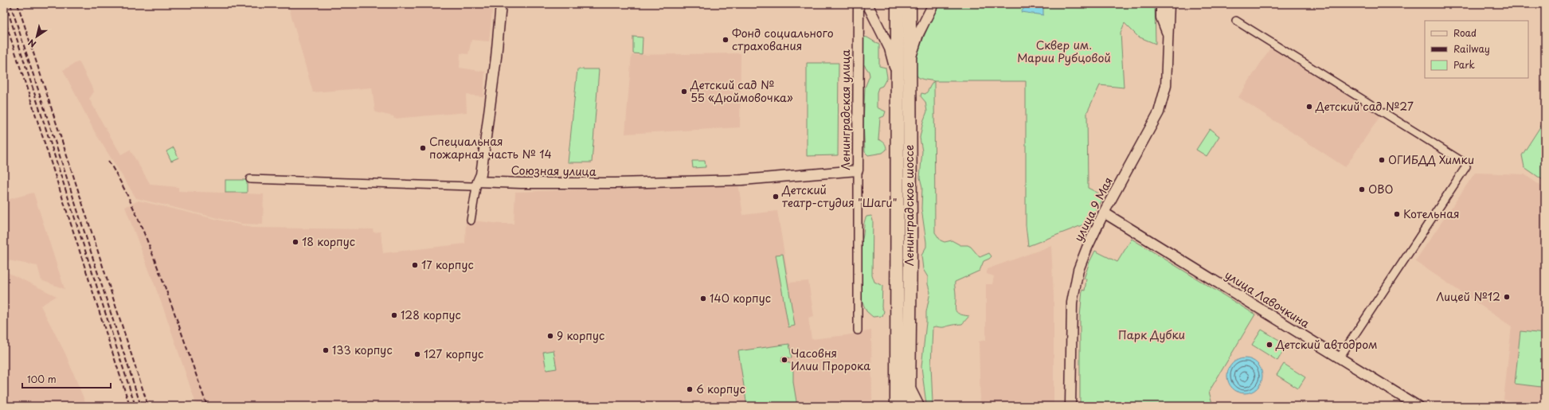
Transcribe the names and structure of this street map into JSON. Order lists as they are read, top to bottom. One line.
{"streets":{"highway":["Ленинградское шоссе"],"street":["Ленинградская улица","Союзная улица","улица 9 Мая","улица Лавочкина"]},"crossings":[["Ленинградская улица","Союзная улица"],["улица 9 Мая","улица Лавочкина"]],"parks":["Сквер им. Марии Рубцовой","Парк Дубки"],"places":["Фонд социального страхования","Детский сад № 55 «Дюймовочка»","Детский сад №27","Специальная пожарная часть № 14","ОГИБДД Химки","ОВО","Детский театр-студия \"Шаги\"","Котельная","18 корпус","17 корпус","Лицей №12","140 корпус","128 корпус","9 корпус","Детский автодром","133 корпус","127 корпус","Часовня Илии Пророка","6 корпус"],"legend":["Road","Railway","Park"],"scale_bar":"100 m","north":"bottom left"}
